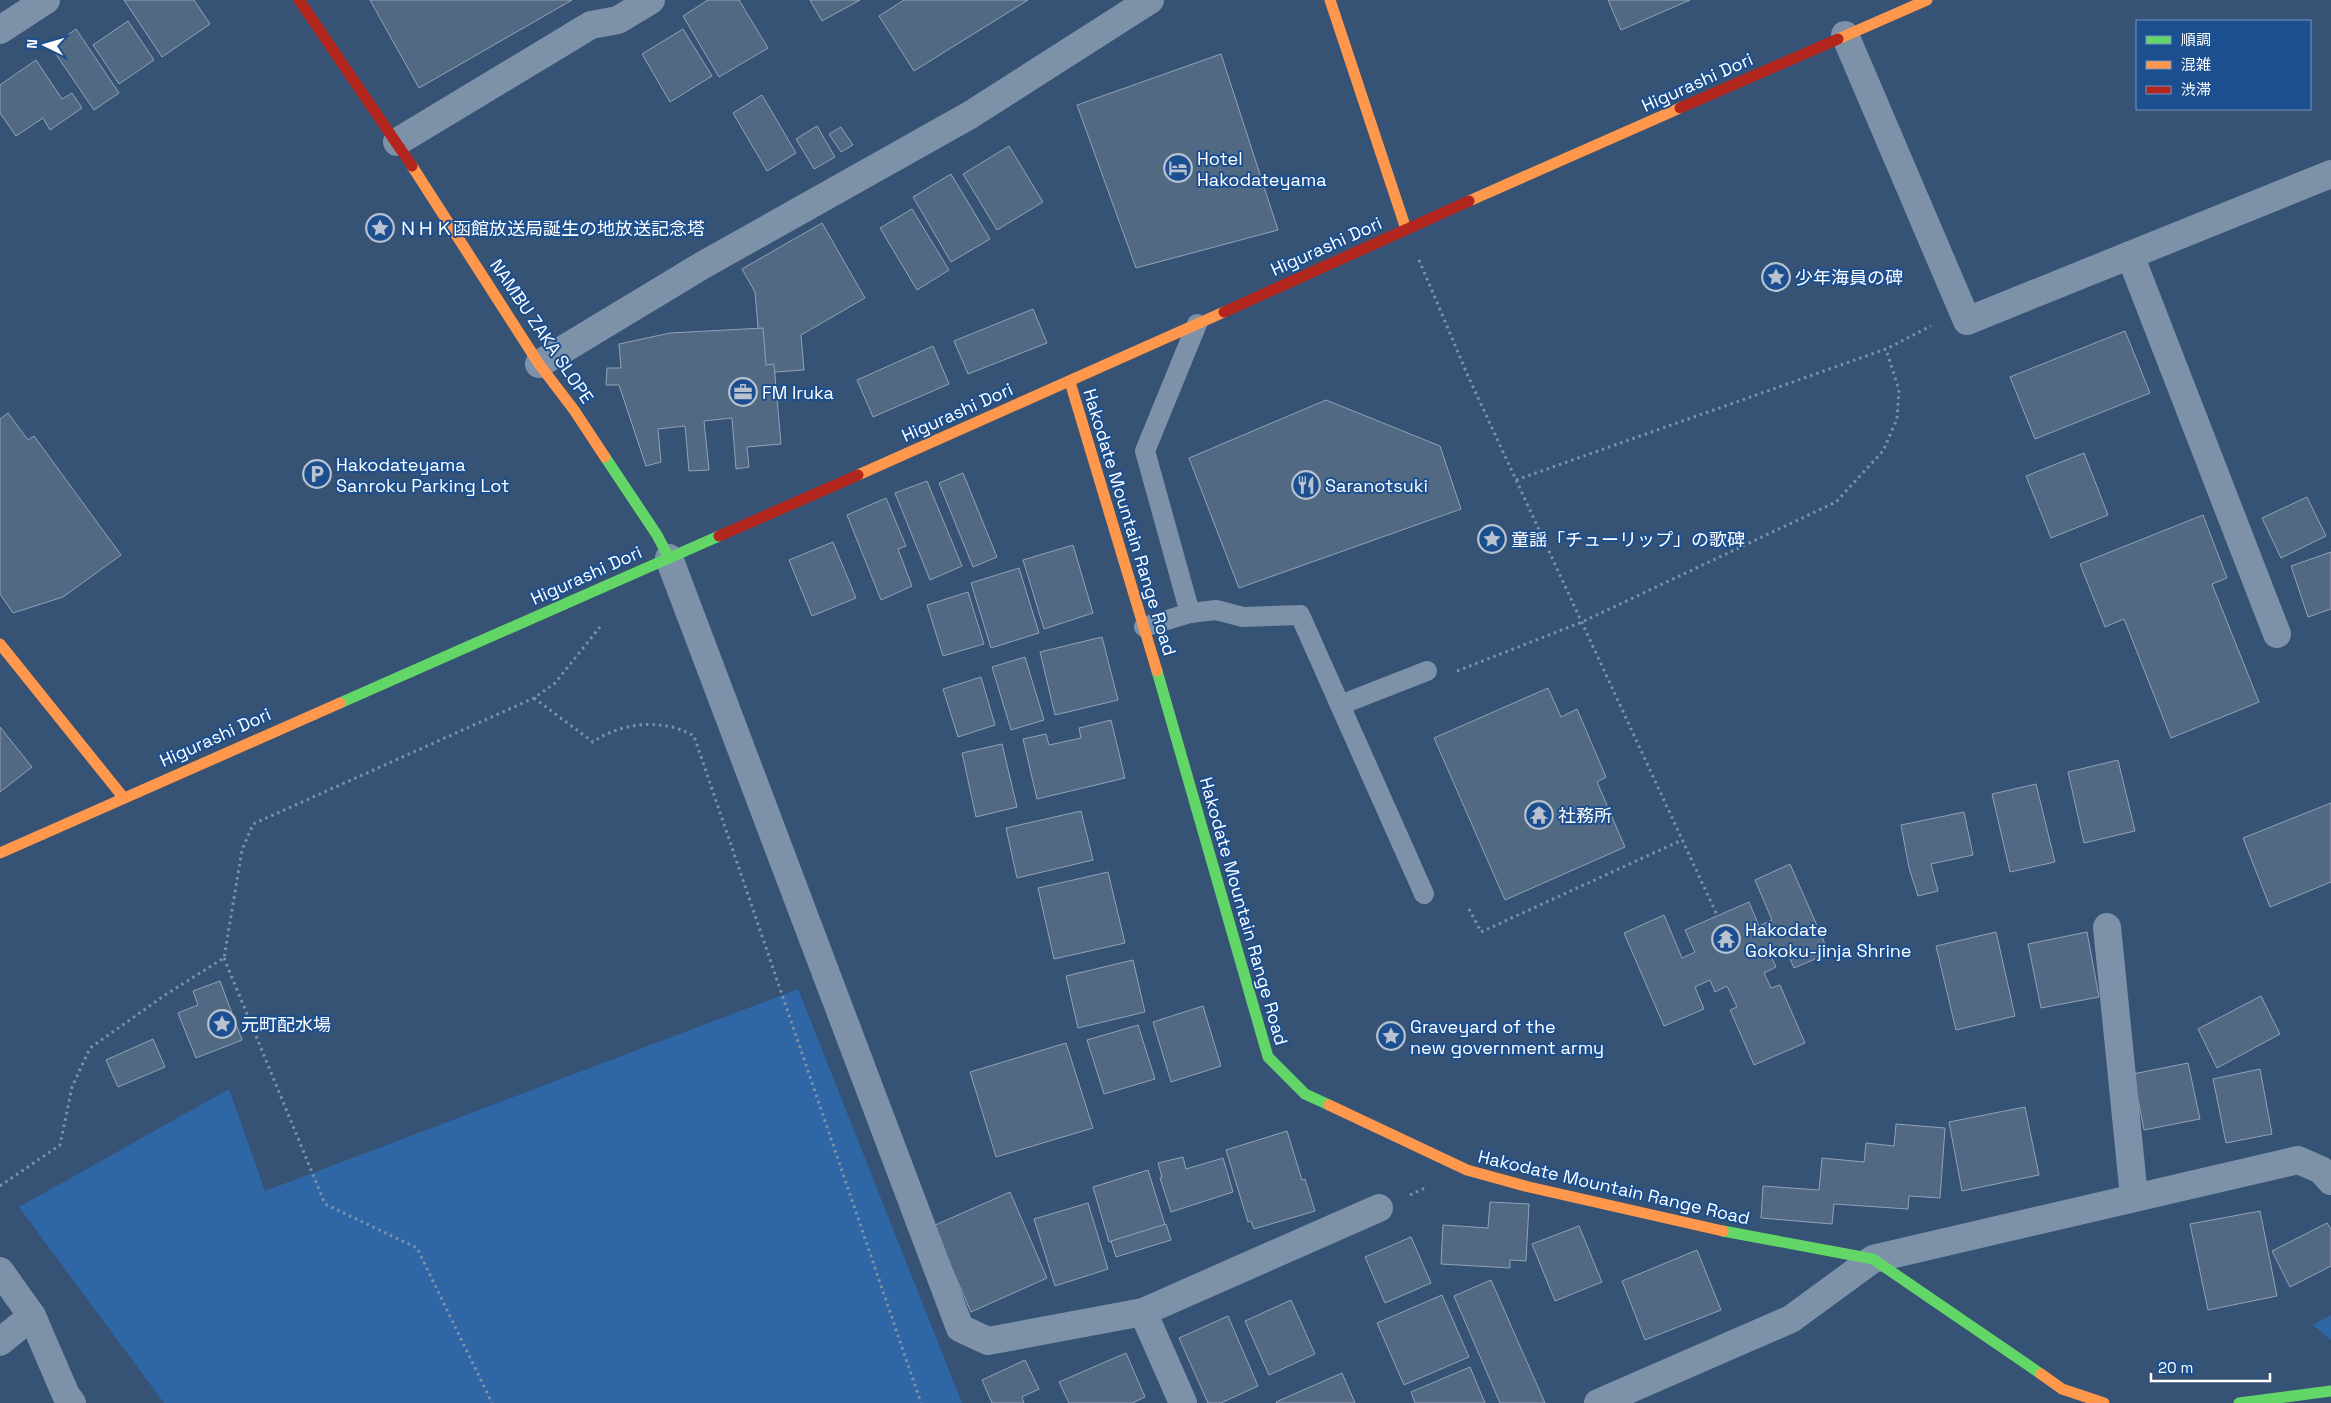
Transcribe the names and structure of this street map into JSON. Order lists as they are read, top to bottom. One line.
{"streets":{"street":["Higurashi Dori","NAMBU ZAKA SLOPE","Hakodate Mountain Range Road"]},"crossings":[["Higurashi Dori","NAMBU ZAKA SLOPE"],["Higurashi Dori","Hakodate Mountain Range Road"]],"places":{"hotel":["Hotel Hakodateyama"],"place":["ＮＨＫ函館放送局誕生の地放送記念塔","少年海員の碑","童謡「チューリップ」の歌碑","元町配水場","Graveyard of the new government army"],"office":["FM Iruka"],"parking":["Hakodateyama Sanroku Parking Lot"],"restaurant":["Saranotsuki"],"temple":["社務所","Hakodate Gokoku-jinja Shrine"]},"legend":["順調","混雑","渋滞"],"scale_bar":"20 m","north":"left"}
